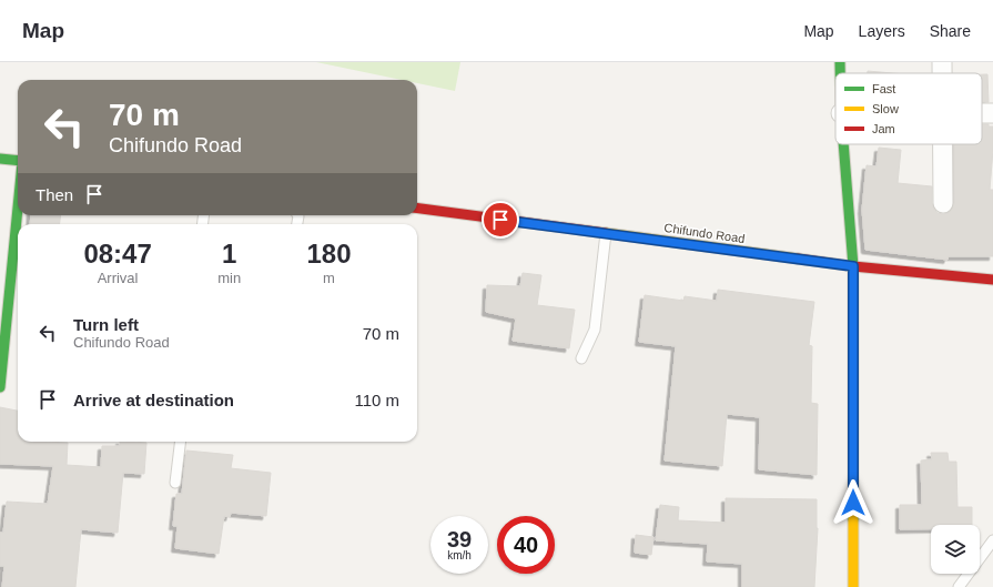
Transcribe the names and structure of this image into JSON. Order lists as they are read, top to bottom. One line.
{"streets":{"street":["Chifundo Road"]},"legend":["Fast","Slow","Jam"],"page":{"header":"Map","nav":["Map","Layers","Share"],"turn":["70 m","Chifundo Road"],"then":"Then","eta":["08:47","Arrival","1","min","180","m"],"list":[{"name":"Turn left","note":"Chifundo Road","value":"70 m"},{"name":"Arrive at destination","value":"110 m"}],"speed":"39 km/h","limit":"40"}}
